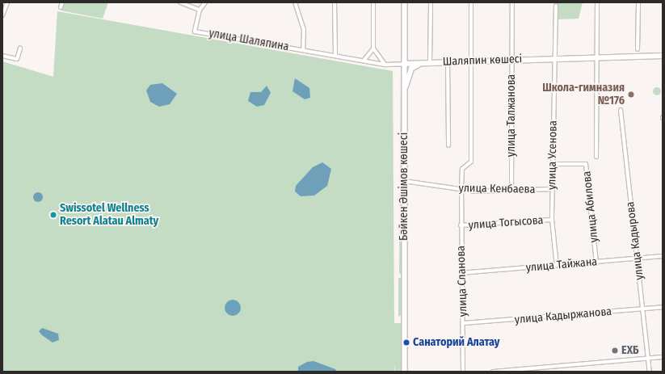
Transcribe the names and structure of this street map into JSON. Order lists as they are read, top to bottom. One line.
{"streets":{"main road":["Шаляпин көшесі","Бәйкен Әшімов көшесі"],"street":["улица Шаляпина","улица Талжанова","улица Усенова","улица Кенбаева","улица Абилова","улица Тогысова","улица Кадырова","улица Тайжана","улица Сланова","улица Кадыржанова"]},"crossings":[["улица Шаляпина","Шаляпин көшесі"],["Шаляпин көшесі","улица Талжанова"],["Шаляпин көшесі","улица Усенова"],["Шаляпин көшесі","Бәйкен Әшімов көшесі"],["Шаляпин көшесі","улица Абилова"],["Шаляпин көшесі","улица Сланова"],["улица Талжанова","улица Кенбаева"],["улица Усенова","улица Кенбаева"],["улица Усенова","улица Абилова"],["улица Усенова","улица Тогысова"],["улица Усенова","улица Тайжана"],["Бәйкен Әшімов көшесі","улица Кенбаева"],["улица Кенбаева","улица Сланова"],["улица Абилова","улица Тайжана"],["улица Тогысова","улица Сланова"],["улица Кадырова","улица Тайжана"],["улица Кадырова","улица Кадыржанова"],["улица Тайжана","улица Сланова"],["улица Сланова","улица Кадыржанова"]],"places":["Школа-гимназия №176","Swissotel Wellness Resort Alatau Almaty","Санаторий Алатау","ЕХБ"]}
